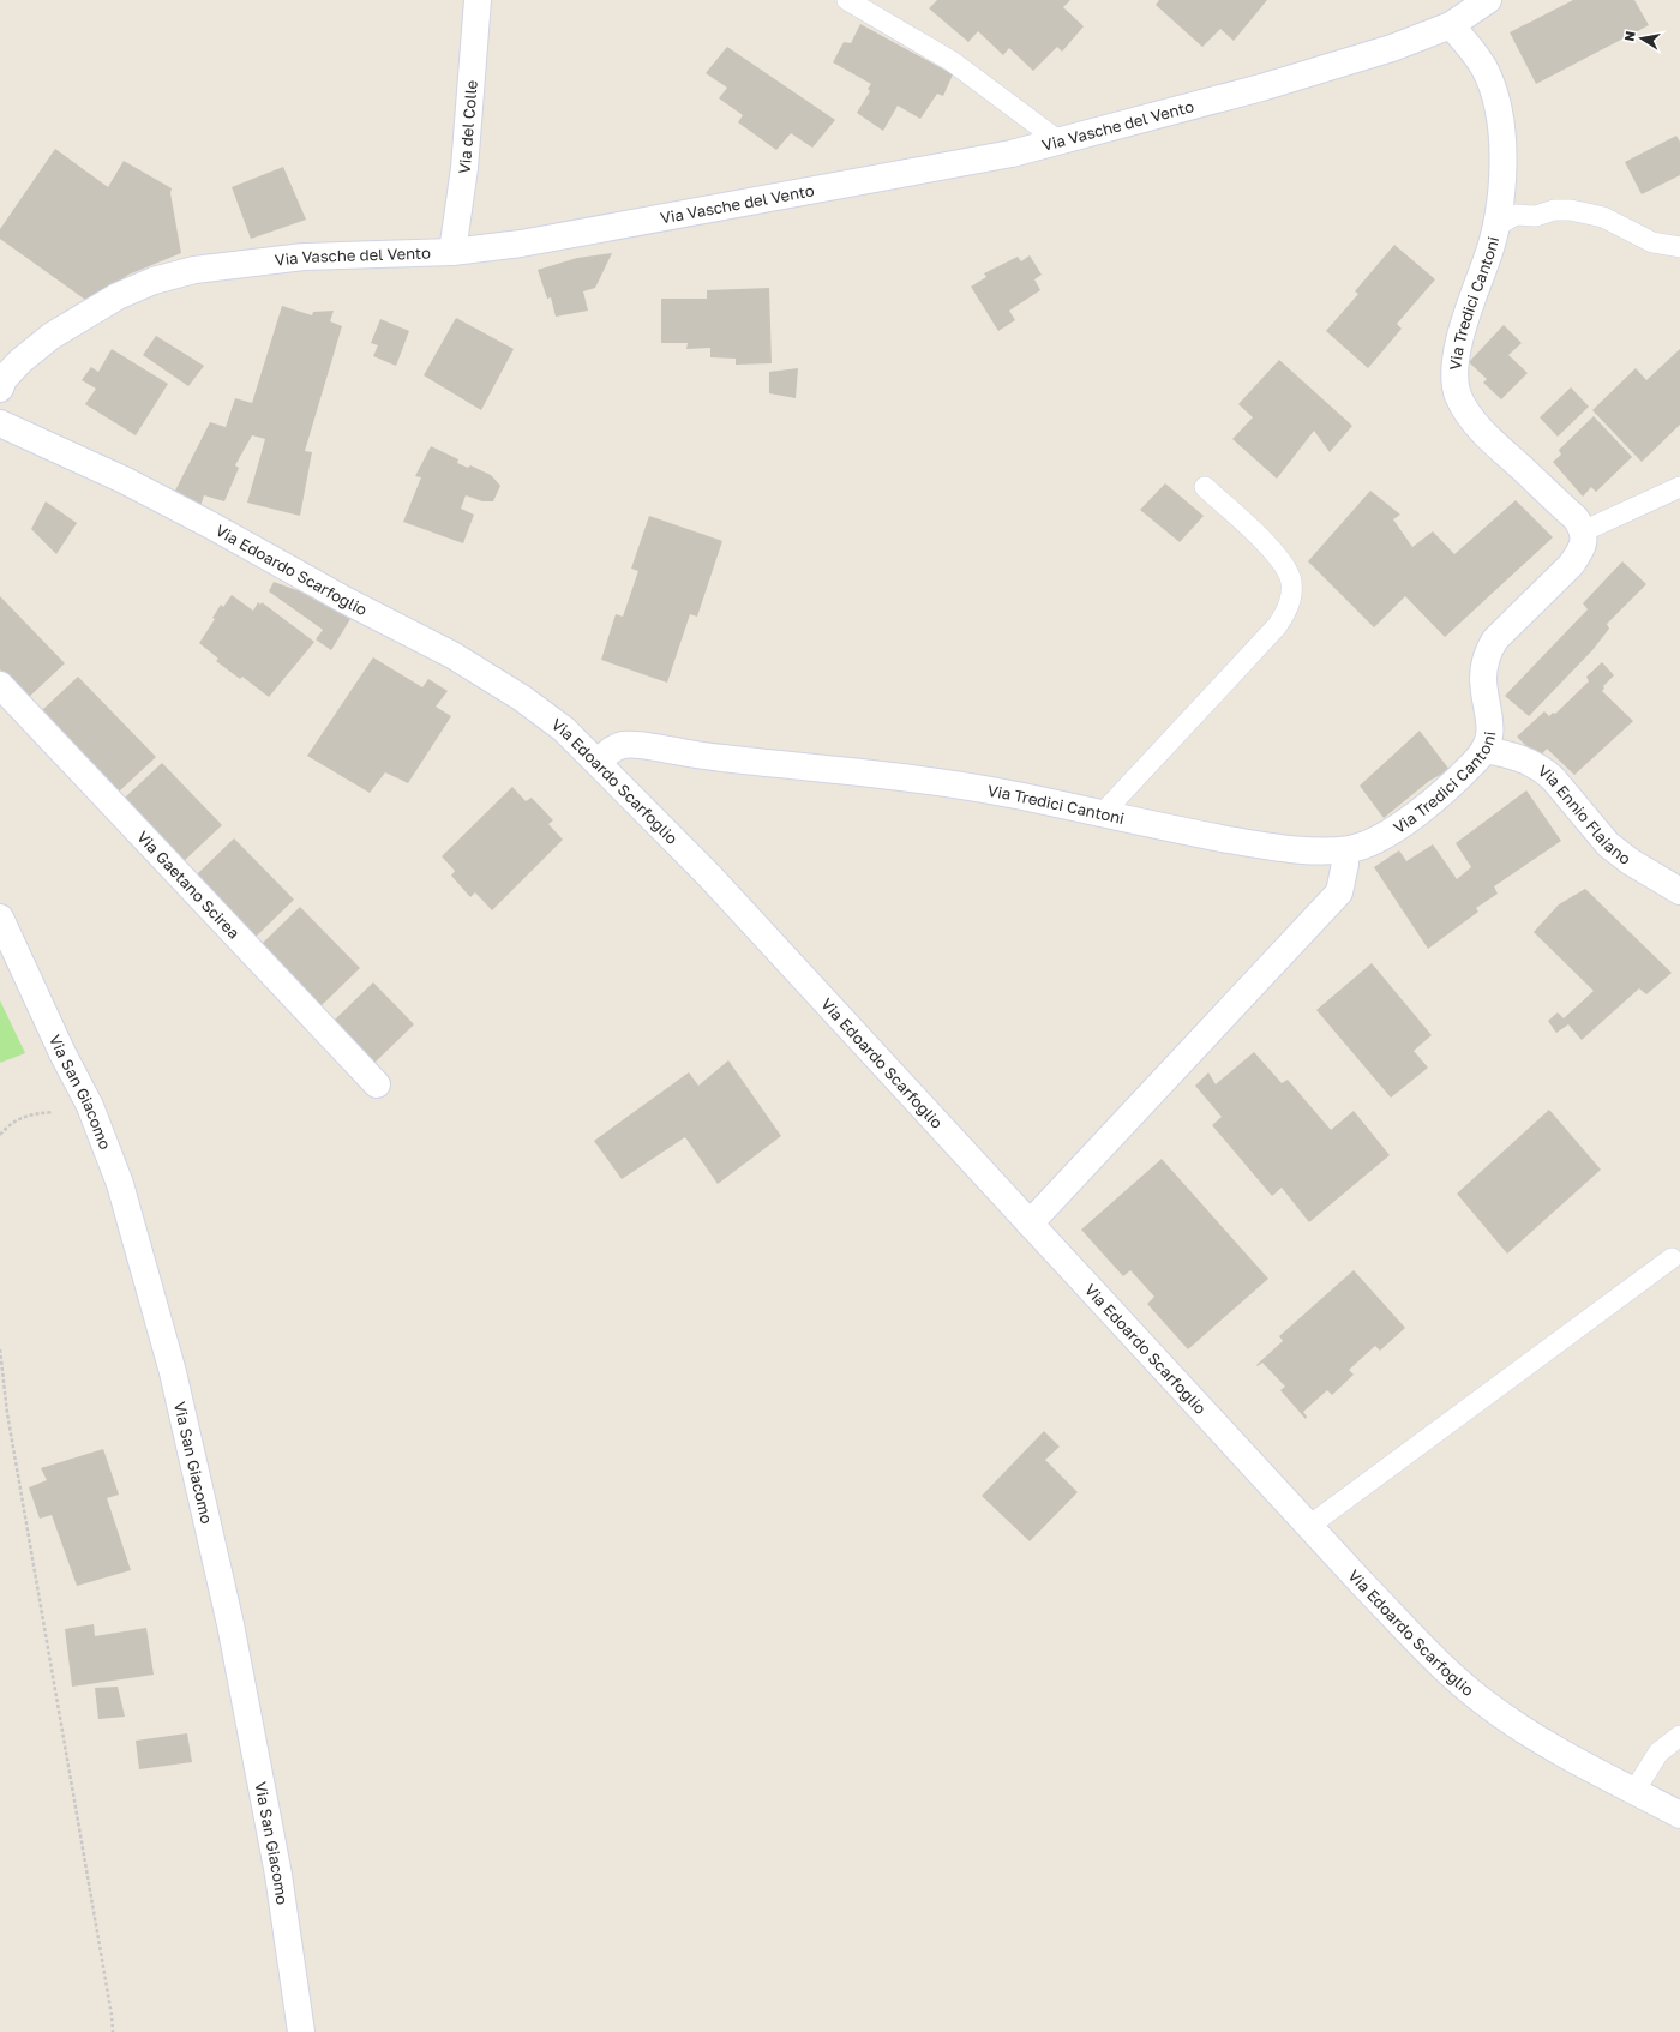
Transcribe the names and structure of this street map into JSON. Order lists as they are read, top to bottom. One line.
{"streets":{"street":["Via del Colle","Via Vasche del Vento","Via Tredici Cantoni","Via Edoardo Scarfoglio","Via Ennio Flaiano","Via Gaetano Scirea","Via San Giacomo"]},"crossings":[["Via del Colle","Via Vasche del Vento"],["Via Vasche del Vento","Via Tredici Cantoni"],["Via Tredici Cantoni","Via Edoardo Scarfoglio"],["Via Tredici Cantoni","Via Ennio Flaiano"]],"north":"left"}
